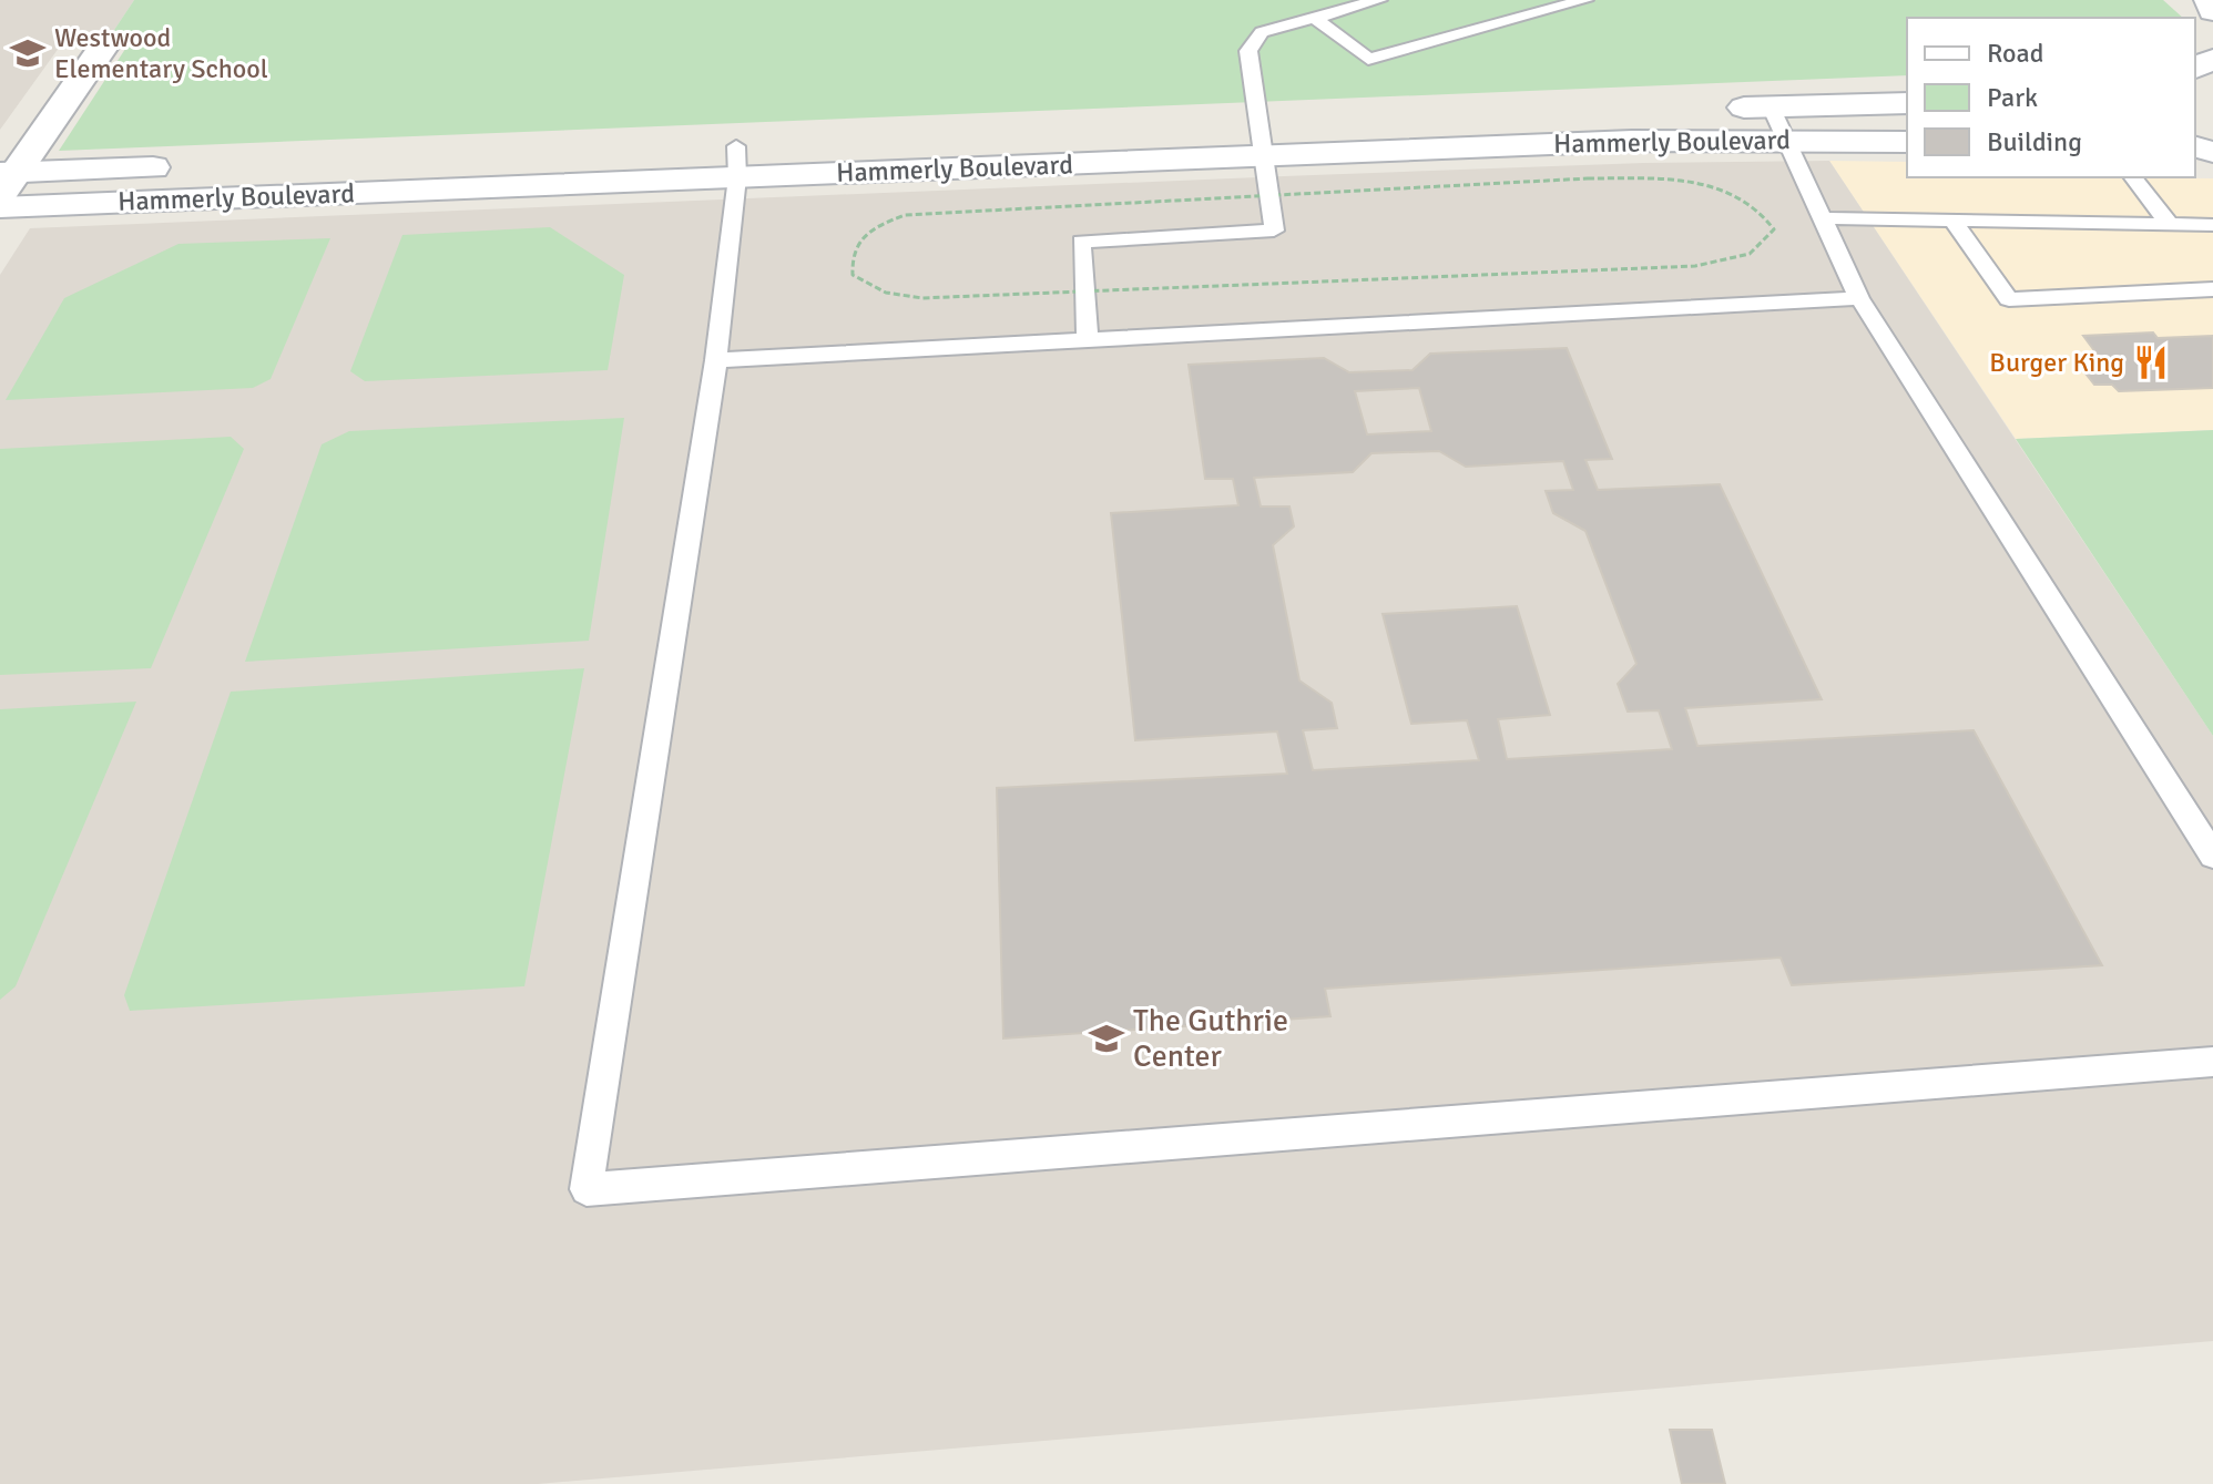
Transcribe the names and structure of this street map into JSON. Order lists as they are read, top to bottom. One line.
{"streets":{"main road":["Hammerly Boulevard"]},"places":{"school or university":["Westwood Elementary School","The Guthrie Center"],"restaurant":["Burger King"]},"legend":["Road","Park","Building"]}
